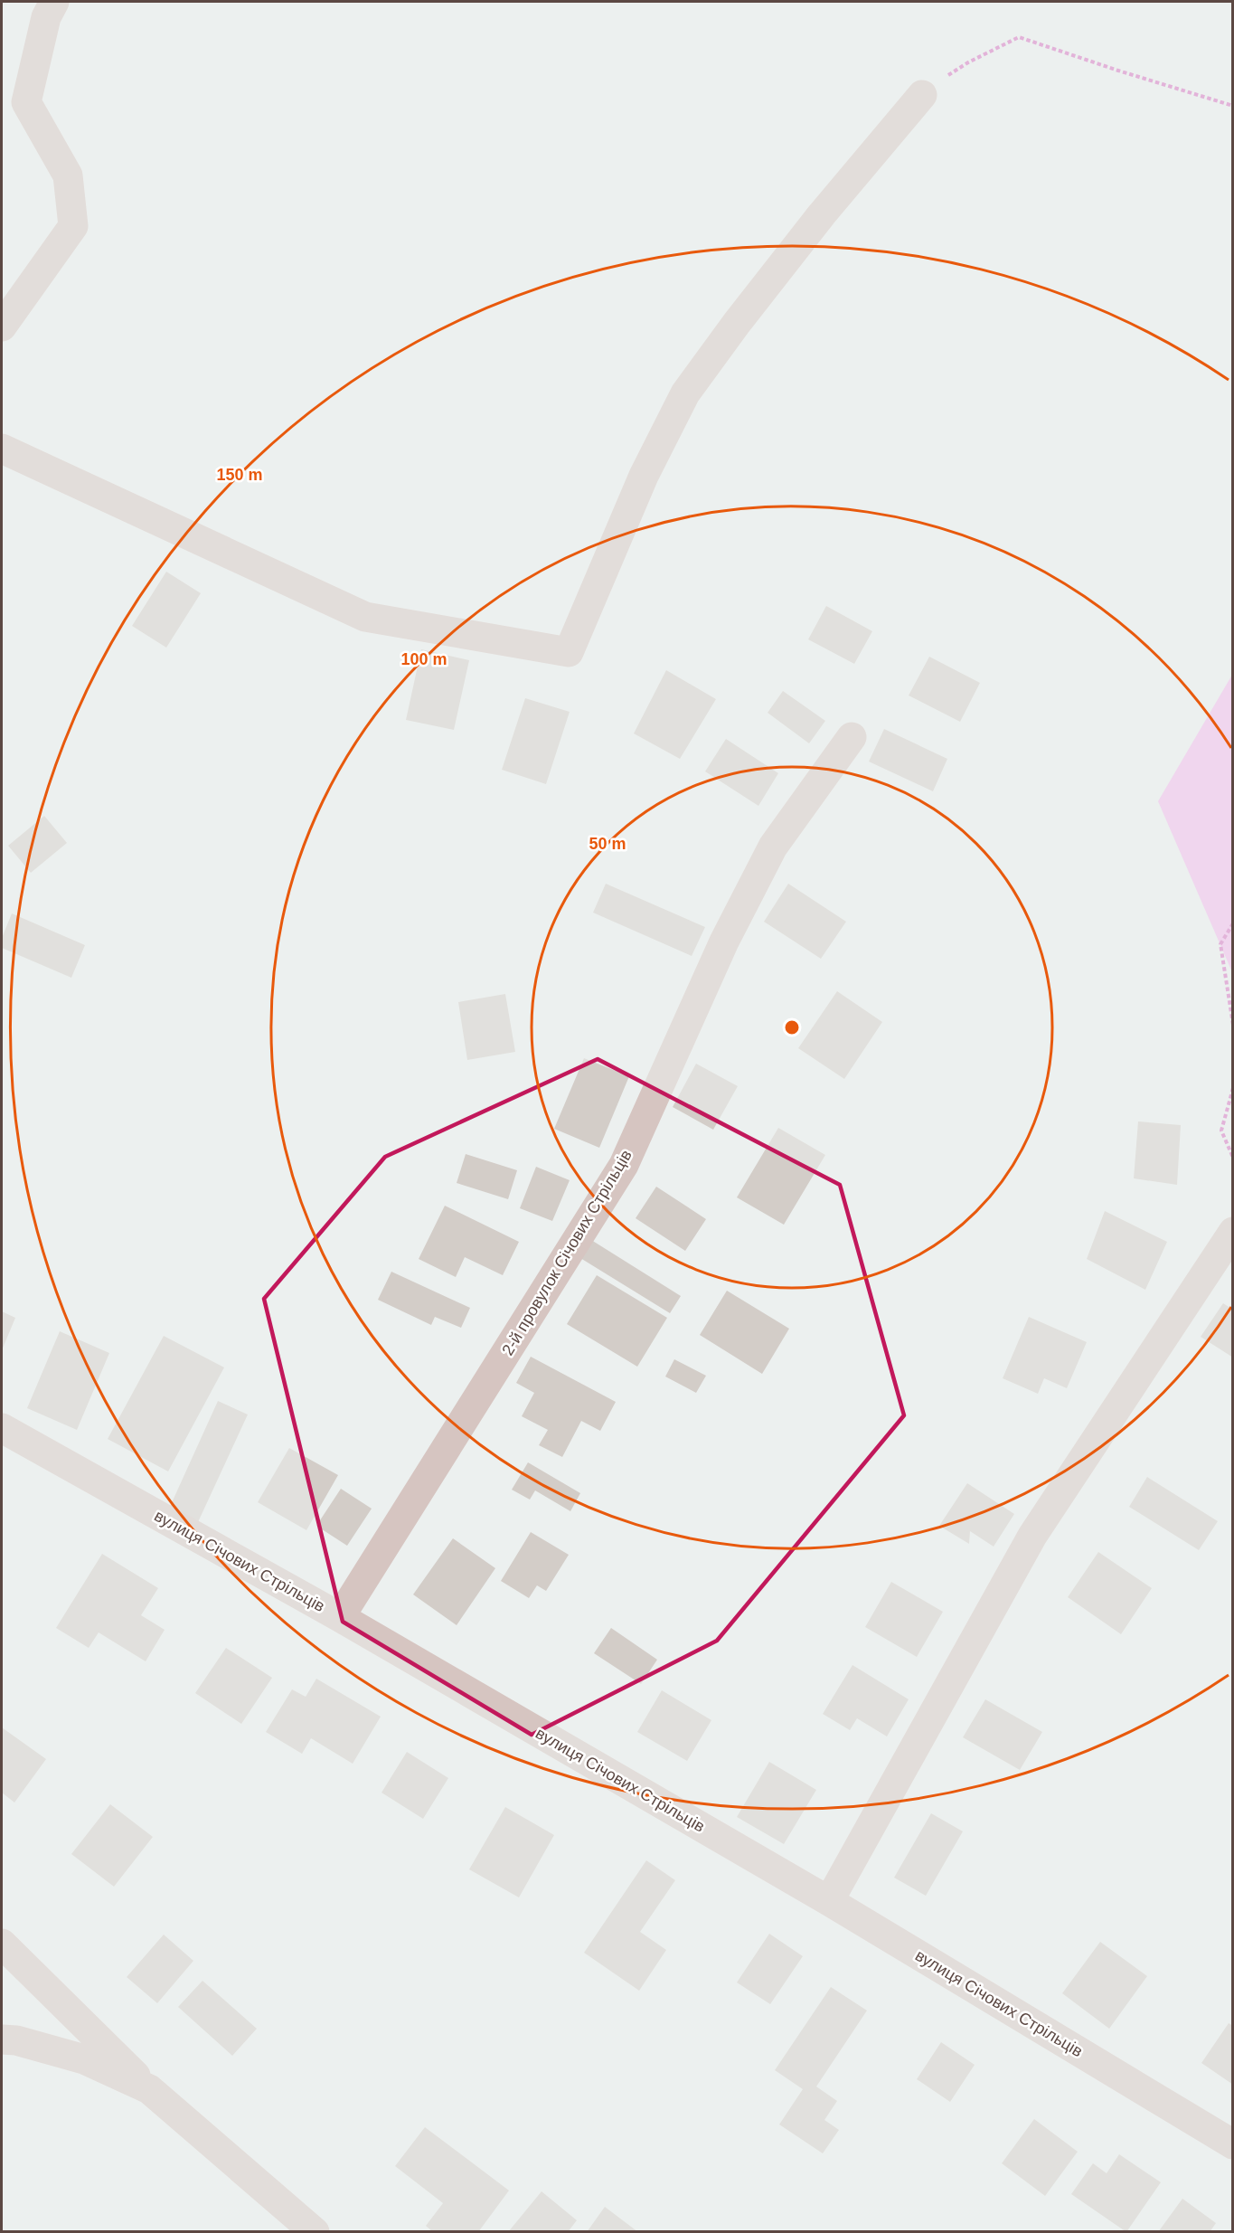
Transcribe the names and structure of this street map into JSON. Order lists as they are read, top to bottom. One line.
{"streets":{"street":["2-й провулок Січових Стрільців","вулиця Січових Стрільців"]},"crossings":[["2-й провулок Січових Стрільців","вулиця Січових Стрільців"]],"rings":["150 m","100 m","50 m"]}
